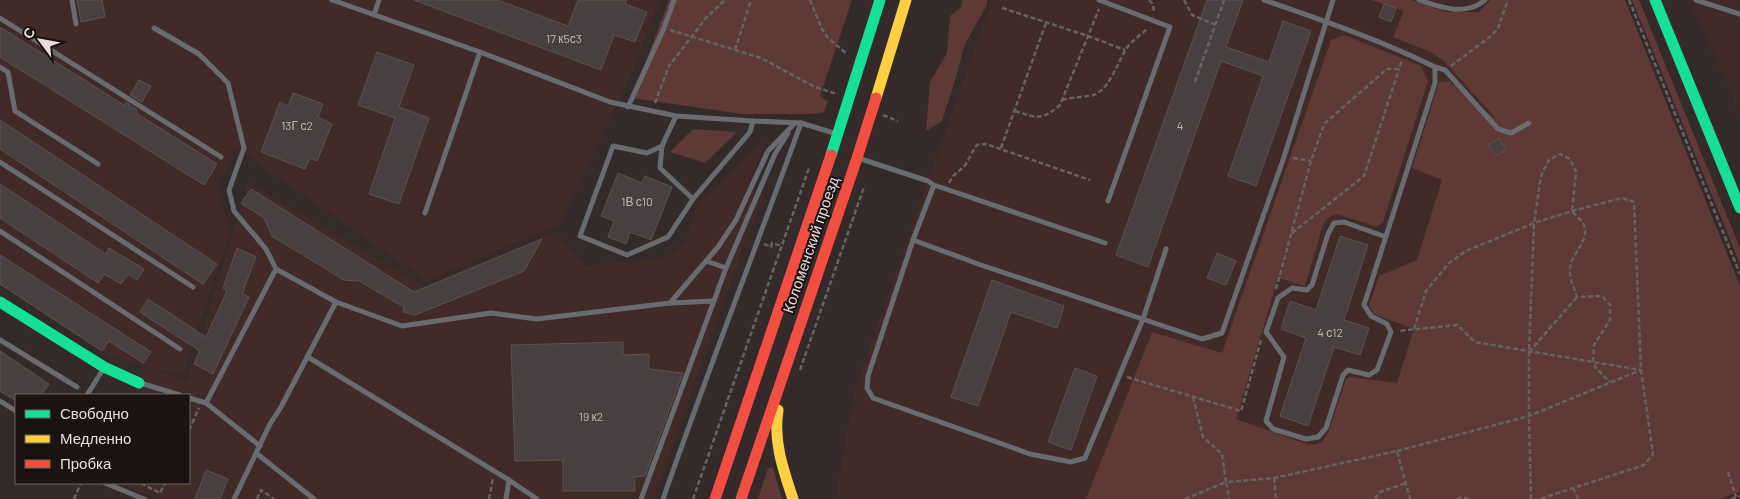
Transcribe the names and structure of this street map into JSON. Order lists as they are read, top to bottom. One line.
{"streets":{"main road":["Коломенский проезд"]},"house_numbers":["17 к5с3","13Г с2","4","1В с10","4 с12","19 к2"],"legend":["Свободно","Медленно","Пробка"],"north":"top left"}
